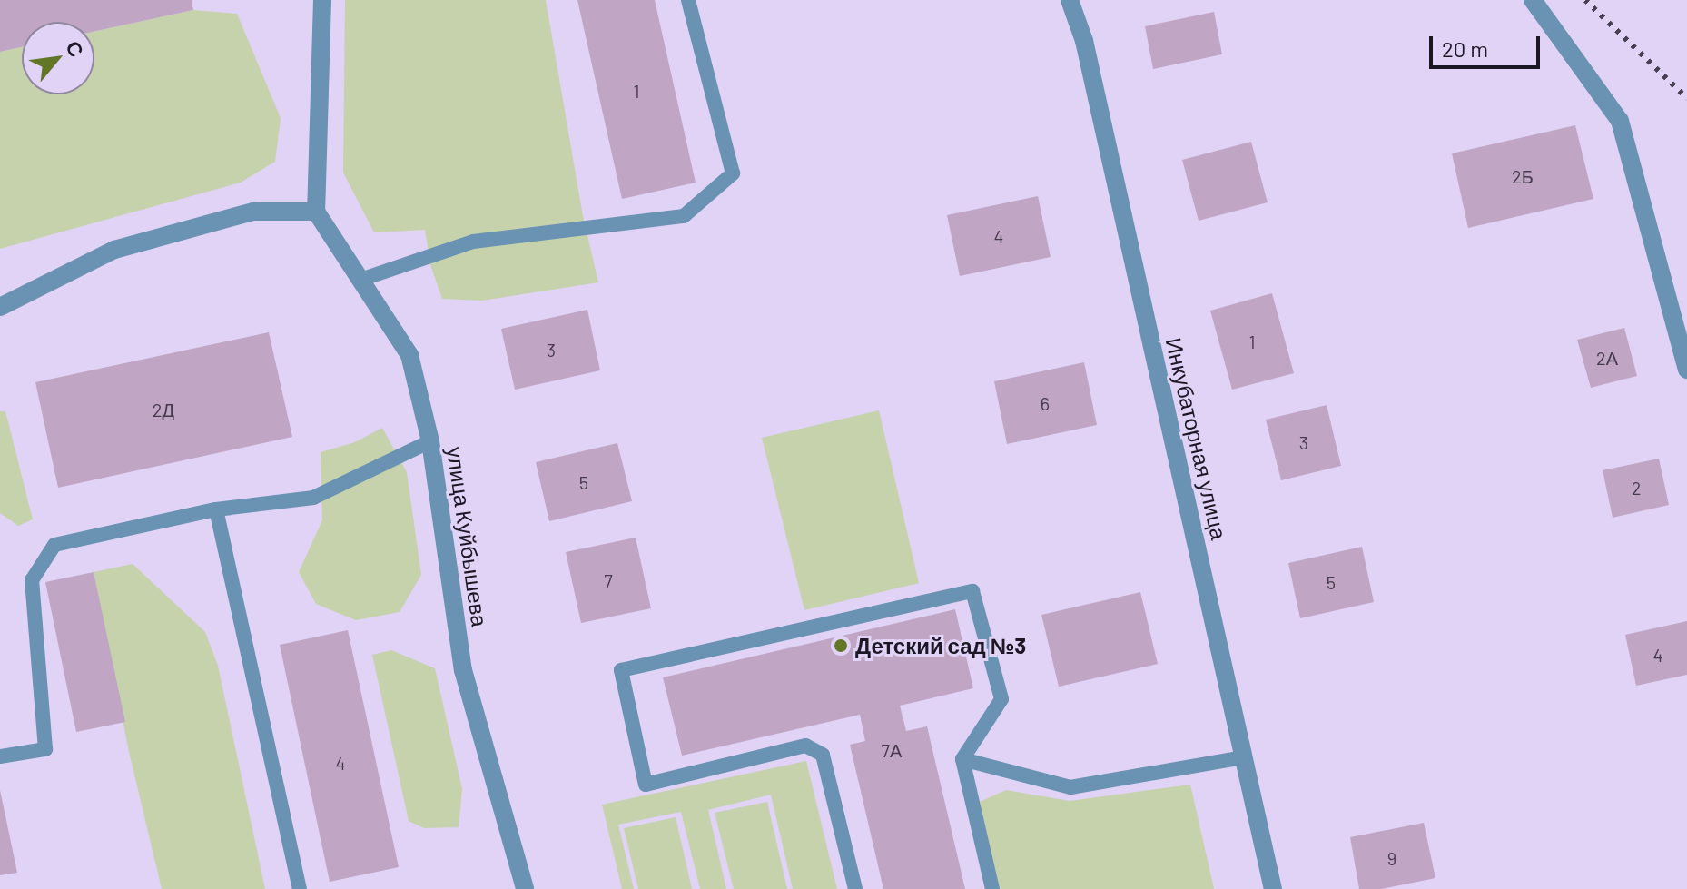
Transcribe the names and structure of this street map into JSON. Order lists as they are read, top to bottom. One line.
{"streets":{"street":["Инкубаторная улица","улица Куйбышева"]},"places":["Детский сад №3"],"house_numbers":["1","2Б","4","1","3","2А","6","2Д","3","5","2","7","5","4","7А","4","9"],"scale_bar":"20 m","north":"top right"}
